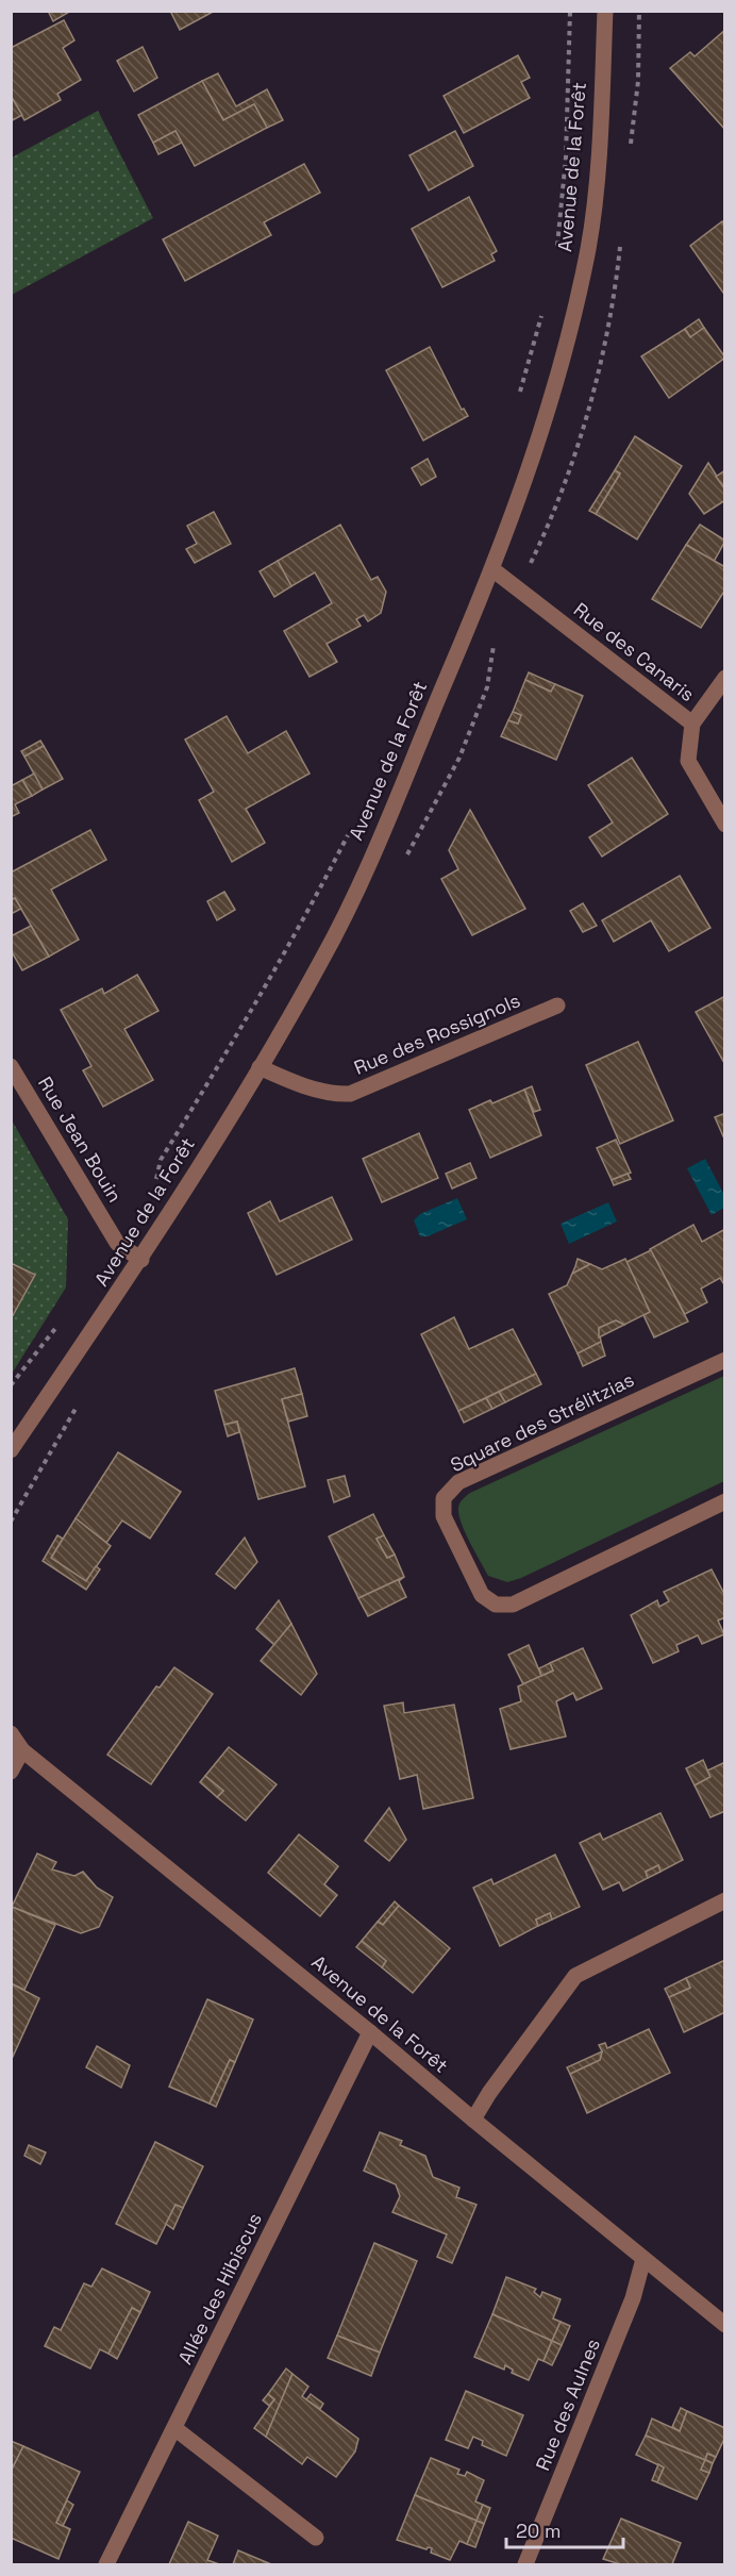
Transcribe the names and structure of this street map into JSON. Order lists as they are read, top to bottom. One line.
{"streets":{"street":["Avenue de la Forêt","Rue des Canaris","Rue des Rossignols","Rue Jean Bouin","Square des Strélitzias","Allée des Hibiscus","Rue des Aulnes"]},"crossings":[["Avenue de la Forêt","Rue des Canaris"],["Avenue de la Forêt","Rue des Rossignols"],["Avenue de la Forêt","Rue Jean Bouin"],["Avenue de la Forêt","Allée des Hibiscus"],["Avenue de la Forêt","Rue des Aulnes"]],"scale_bar":"20 m"}
